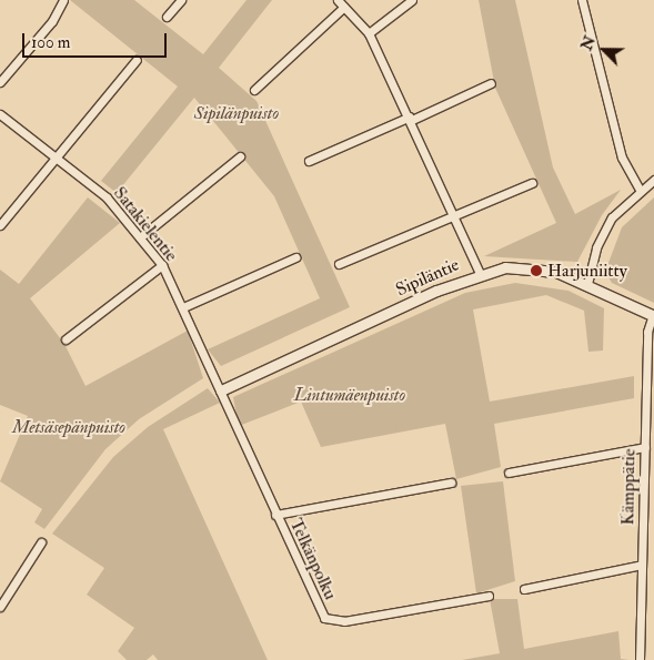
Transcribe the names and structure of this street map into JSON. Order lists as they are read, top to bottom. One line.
{"streets":{"street":["Satakielentie","Sipiläntie","Kämppätie","Telkänpolku"]},"crossings":[["Satakielentie","Sipiläntie"],["Satakielentie","Telkänpolku"],["Sipiläntie","Kämppätie"],["Sipiläntie","Telkänpolku"]],"parks":["Sipilänpuisto","Lintumäenpuisto","Metsäsepänpuisto"],"places":["Harjuniitty"],"scale_bar":"100 m","north":"top left"}
